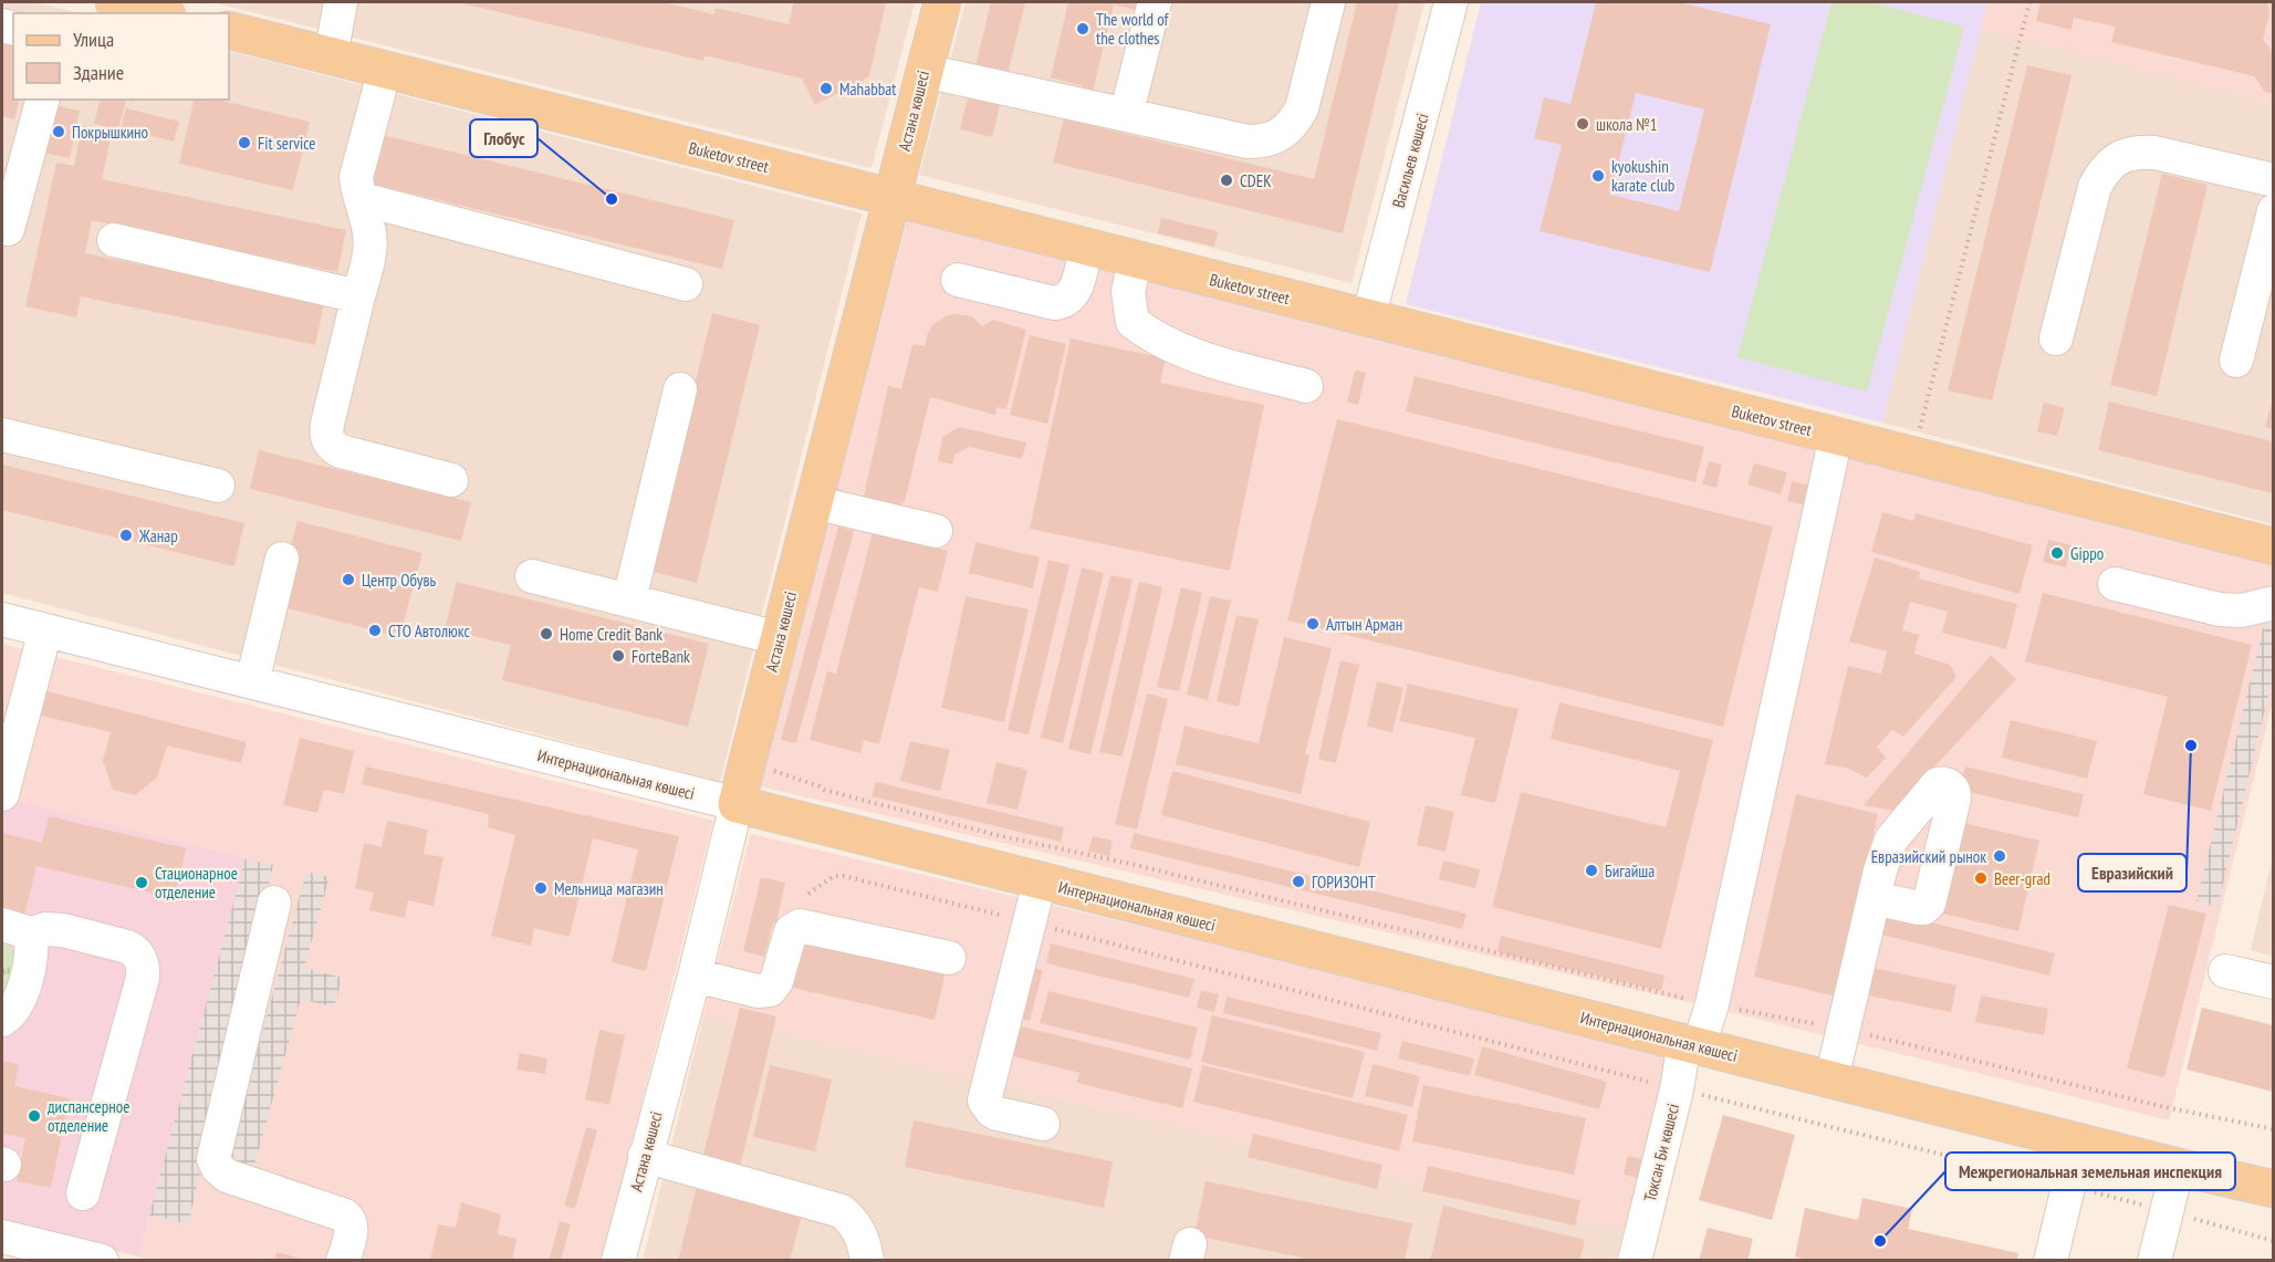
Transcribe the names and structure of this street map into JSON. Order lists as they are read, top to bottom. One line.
{"streets":{"main road":["Астана көшесі","Buketov street","Интернациональная көшесі"],"street":["Васильев көшесі","Токсан Би көшесі"]},"crossings":[["Астана көшесі","Buketov street"],["Астана көшесі","Интернациональная көшесі"],["Buketov street","Васильев көшесі"],["Buketov street","Токсан Би көшесі"],["Интернациональная көшесі","Токсан Би көшесі"]],"places":["The world of the clothes","Mahabbat","школа №1","Покрышкино","Fit service","kyokushin karate club","CDEK","Глобус","Жанар","Gippo","Центр Обувь","Алтын Арман","СТО Автолюкс","Home Credit Bank","ForteBank","Евразийский","Евразийский рынок","Бигайша","Beer-grad","ГОРИЗОНТ","Стационарное отделение","Мельница магазин","диспансерное отделение","Межрегиональная земельная инспекция"],"legend":["Улица","Здание"]}
